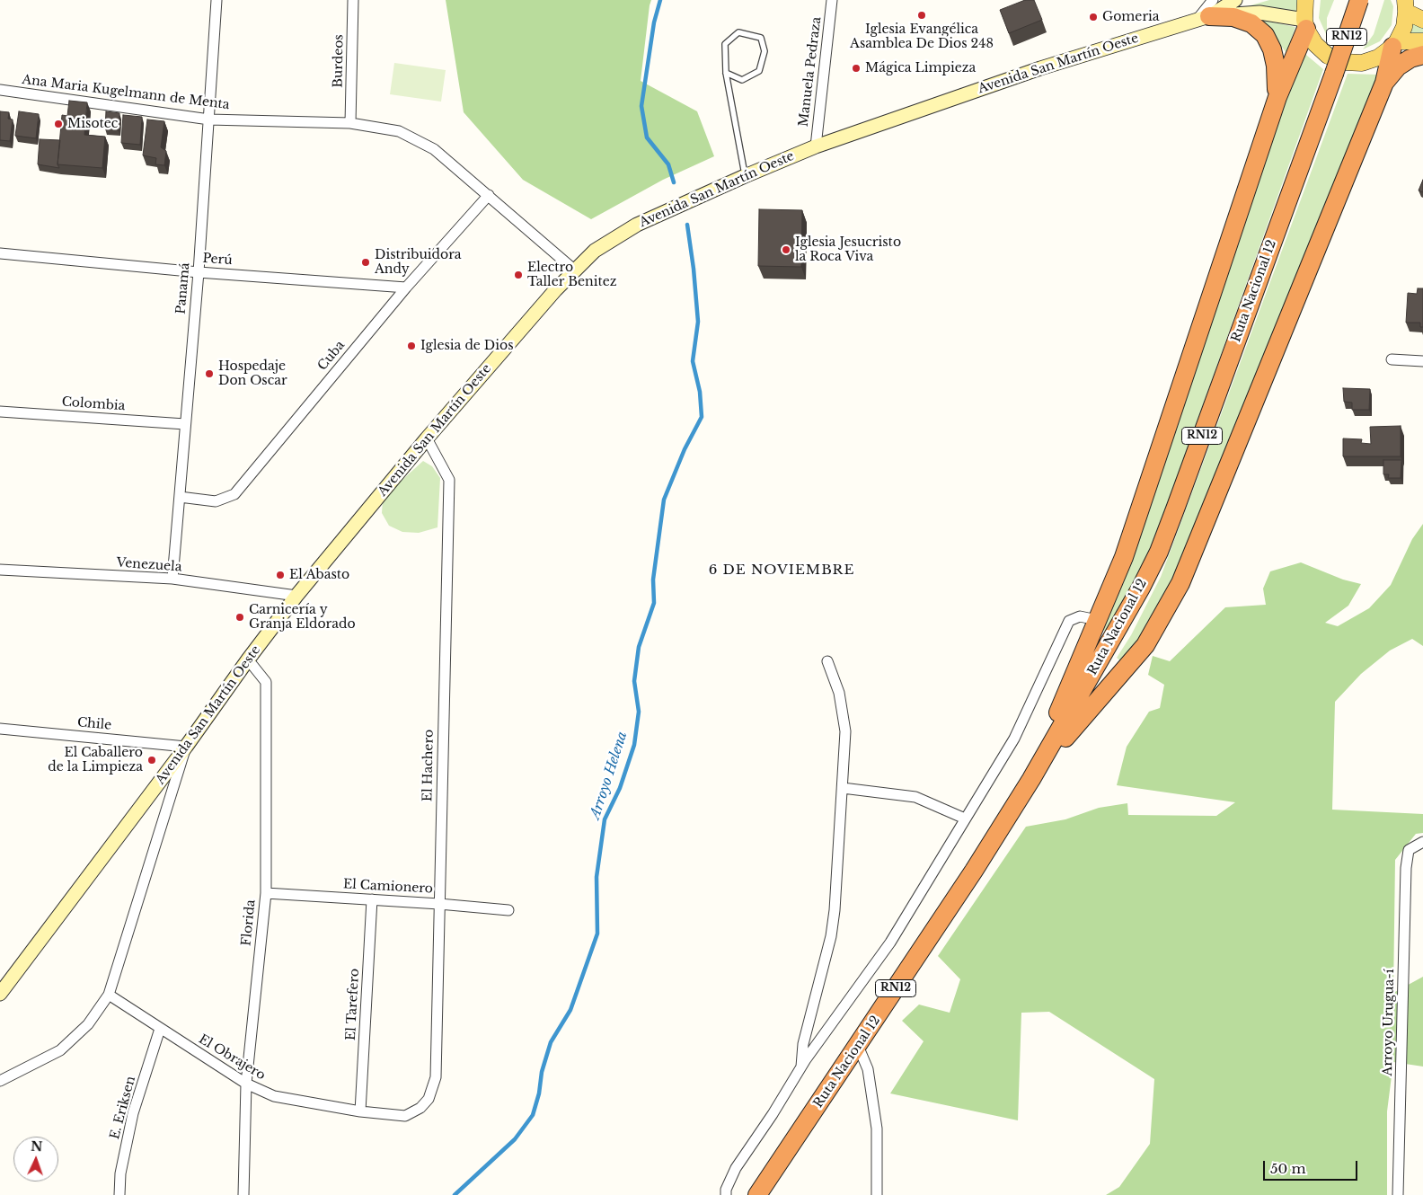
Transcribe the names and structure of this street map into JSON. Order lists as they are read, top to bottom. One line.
{"streets":{"highway":["RN12","Ruta Nacional 12"],"main road":["Avenida San Martín Oeste"],"street":["Burdeos","Manuela Pedraza","Ana Maria Kugelmann de Menta","Perú","Panamá","Cuba","Colombia","Venezuela","Chile","El Hachero","El Camionero","Florida","El Tarefero","Arroyo Urugua-í","El Obrajero","E. Eriksen"]},"crossings":[["Burdeos","Ana Maria Kugelmann de Menta"],["Avenida San Martín Oeste","Manuela Pedraza"],["Avenida San Martín Oeste","Ana Maria Kugelmann de Menta"],["Avenida San Martín Oeste","Venezuela"],["Avenida San Martín Oeste","Chile"],["Avenida San Martín Oeste","El Hachero"],["Avenida San Martín Oeste","Florida"],["Ana Maria Kugelmann de Menta","Panamá"],["Ana Maria Kugelmann de Menta","Cuba"],["Perú","Panamá"],["Perú","Cuba"],["Panamá","Cuba"],["Panamá","Colombia"],["Panamá","Venezuela"],["El Hachero","El Camionero"],["El Hachero","El Obrajero"],["El Camionero","Florida"],["El Camionero","El Tarefero"],["Florida","El Obrajero"],["El Tarefero","El Obrajero"],["El Obrajero","E. Eriksen"]],"districts":["6 DE NOVIEMBRE"],"water":["Arroyo Helena"],"places":["Iglesia Evangélica Asamblea De Dios 248","Gomeria","Mágica Limpieza","Misotec","Iglesia Jesucristo la Roca Viva","Distribuidora Andy","Electro Taller Benitez","Iglesia de Dios","Hospedaje Don Oscar","El Abasto","Carnicería y Granja Eldorado","El Caballero de la Limpieza"],"scale_bar":"50 m","north":"top"}
